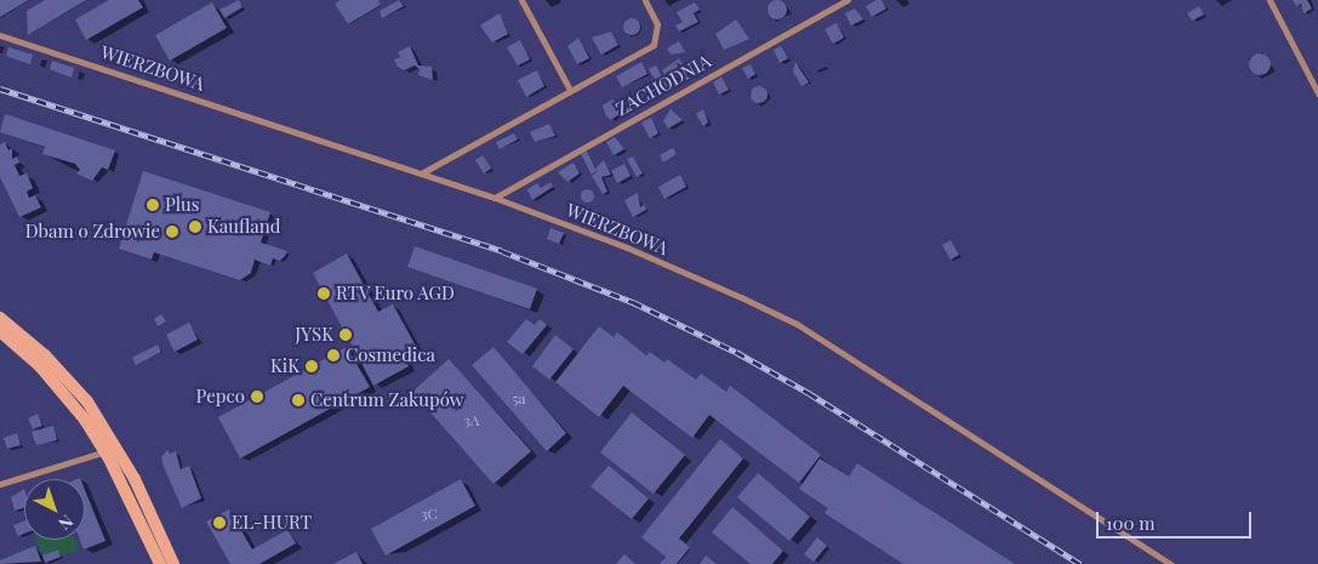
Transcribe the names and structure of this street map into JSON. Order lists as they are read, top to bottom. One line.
{"streets":{"street":["WIERZBOWA","ZACHODNIA"]},"crossings":[["WIERZBOWA","ZACHODNIA"]],"places":["Plus","Kaufland","Dbam o Zdrowie","RTV Euro AGD","JYSK","Cosmedica","KiK","Pepco","Centrum Zakupów","EL-HURT"],"house_numbers":["5a","3A","3C"],"scale_bar":"100 m","north":"bottom right"}
